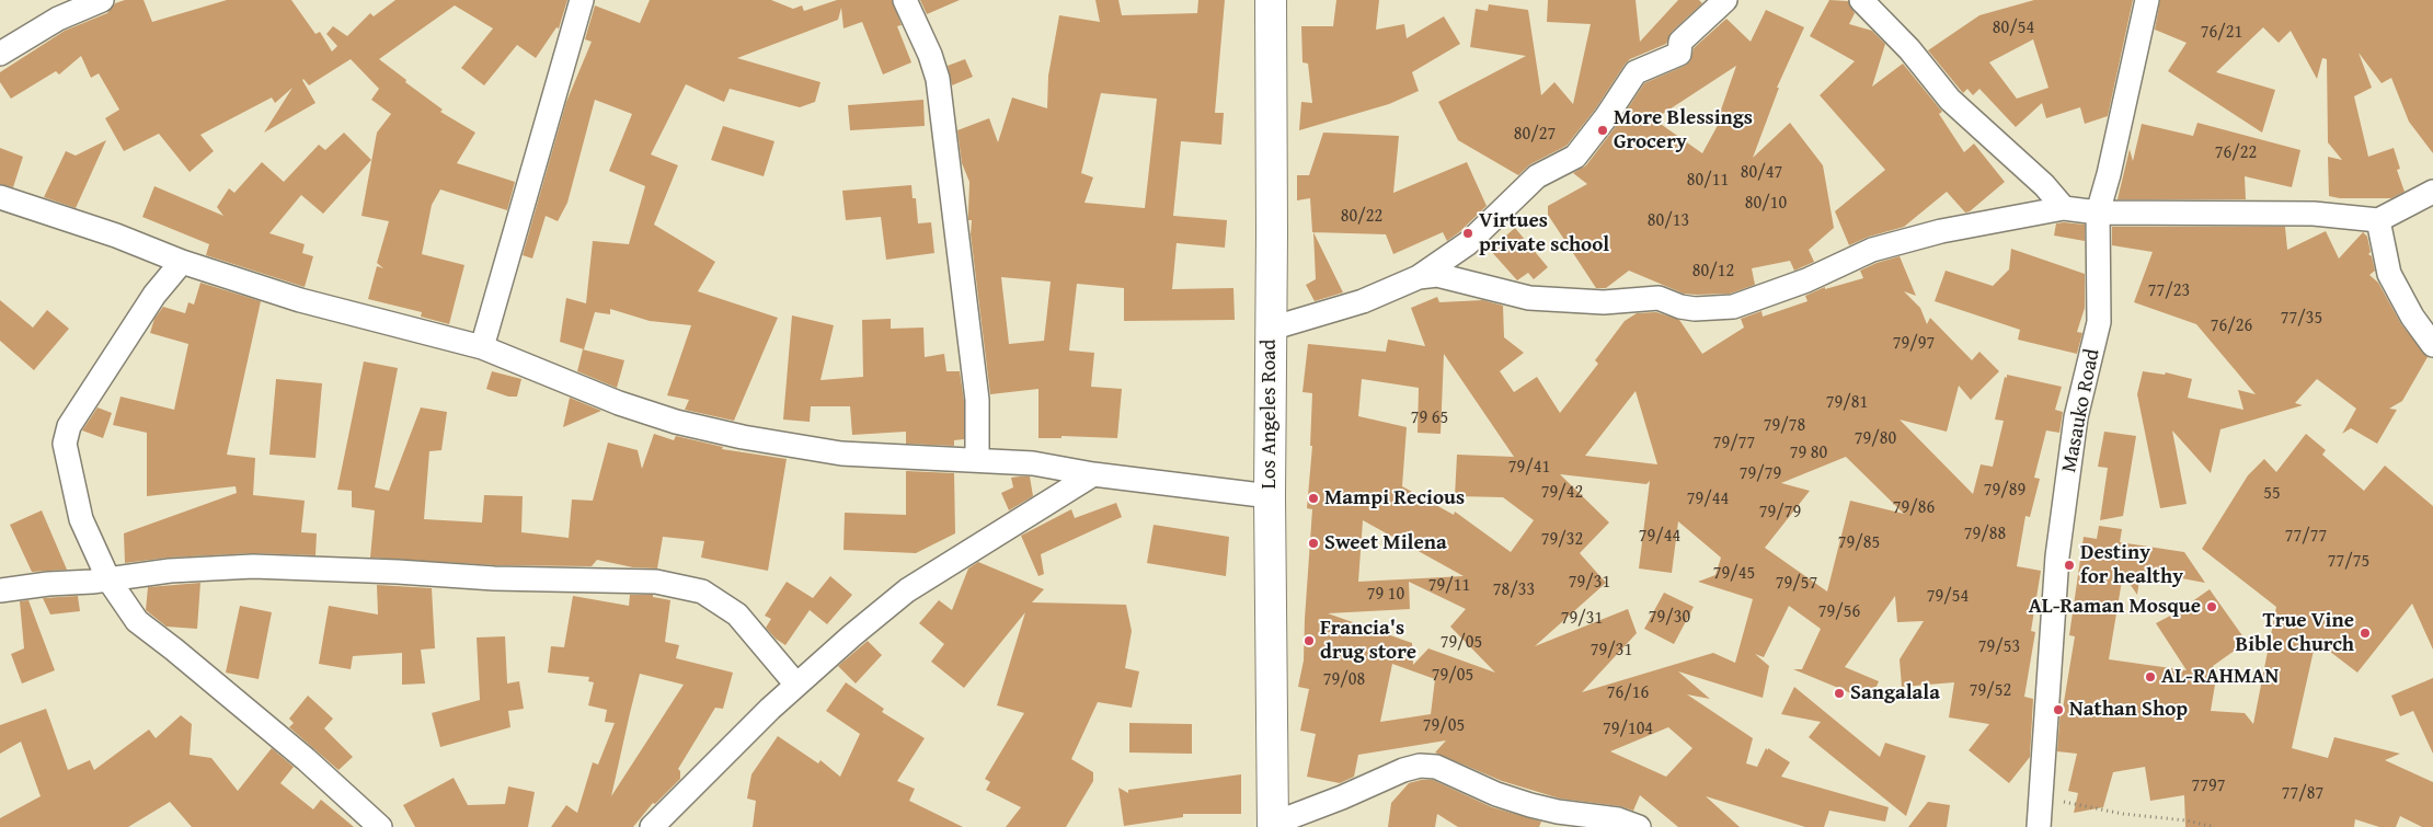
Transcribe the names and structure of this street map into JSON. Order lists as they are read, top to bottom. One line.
{"streets":{"main road":["Los Angeles Road"],"street":["Masauko Road"]},"places":["More Blessings Grocery","Virtues private school","Mampi Recious","Sweet Milena","Destiny for healthy","AL-Raman Mosque","True Vine Bible Church","Francia's drug store","AL-RAHMAN","Sangalala","Nathan Shop"],"house_numbers":["80/54","76/21","80/27","76/22","80/47","80/11","80/10","80/22","80/13","80/12","77/23","77/35","76/26","79/97","79/81","79 65","79/78","79/80","79/77","79 80","79/41","79/79","79/89","79/42","55","79/44","79/86","79/79","79/88","79/44","77/77","79/32","79/85","77/75","79/45","79/31","79/57","79/11","78/33","79 10","79/54","79/56","79/30","79/31","79/05","79/53","79/31","79/05","79/08","79/52","76/16","79/05","79/104","7797","77/87"]}
